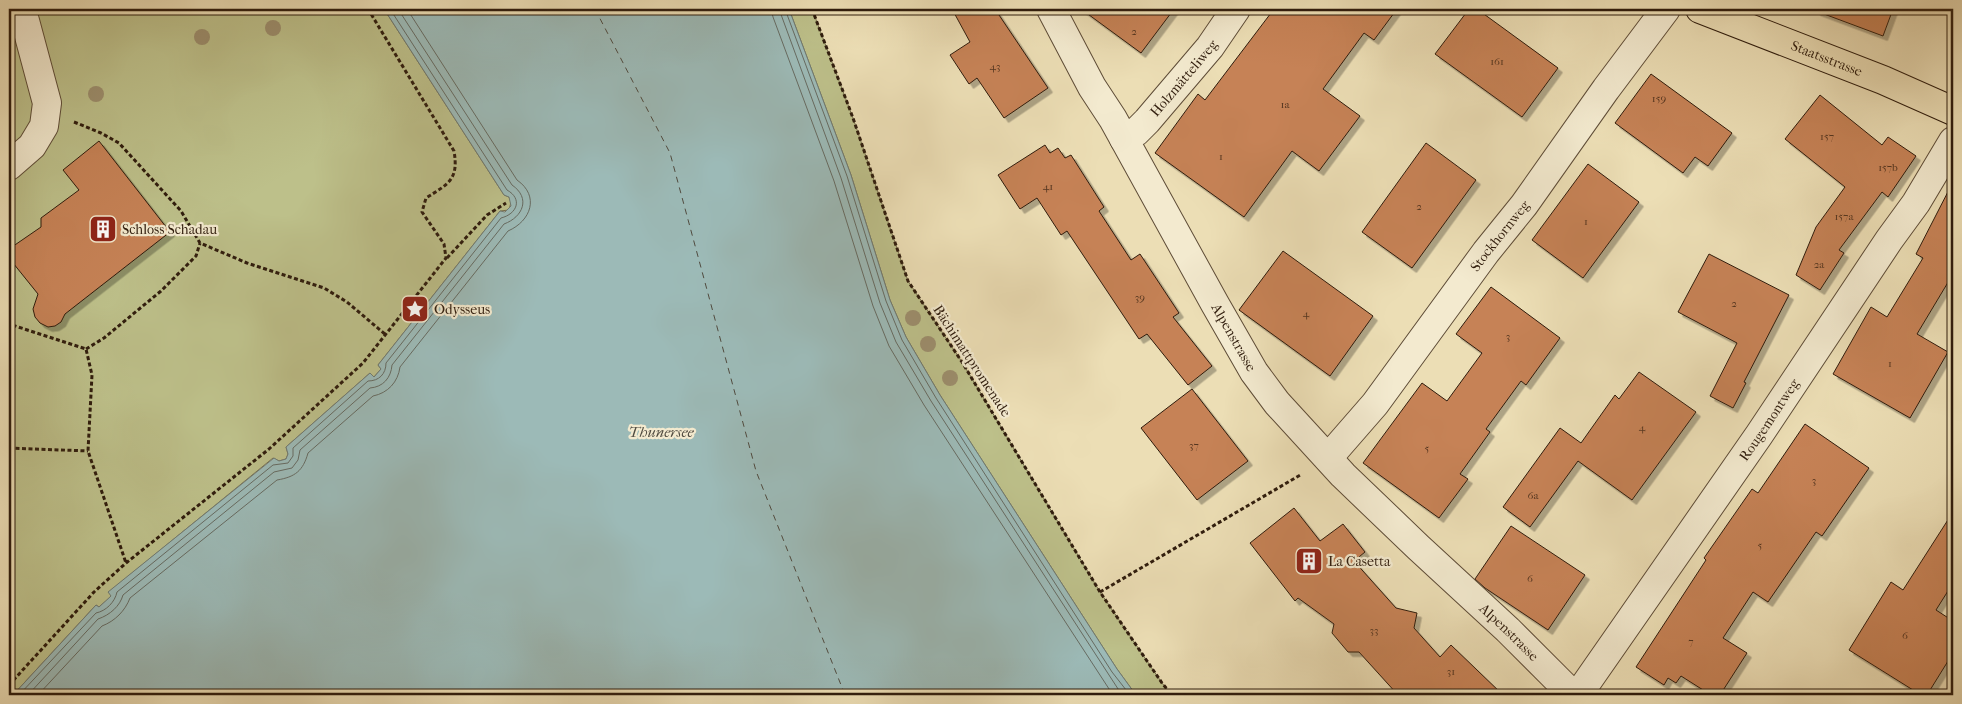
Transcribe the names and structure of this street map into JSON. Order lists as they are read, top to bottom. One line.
{"streets":{"main road":["Staatsstrasse"],"street":["Holzmätteliweg","Stockhornweg","Alpenstrasse","Rougemontweg"],"path":["Bächimattpromenade"]},"crossings":[["Holzmätteliweg","Alpenstrasse"],["Stockhornweg","Alpenstrasse"],["Alpenstrasse","Rougemontweg"]],"water":["Thunersee"],"places":{"building":["Schloss Schadau","La Casetta"],"place":["Odysseus"]},"house_numbers":["2","161","43","159","1a","157","1","157b","41","2","157a","1","2a","39","2","4","3","1","4","37","5","3","6a","5","6","33","6","7","31"]}
